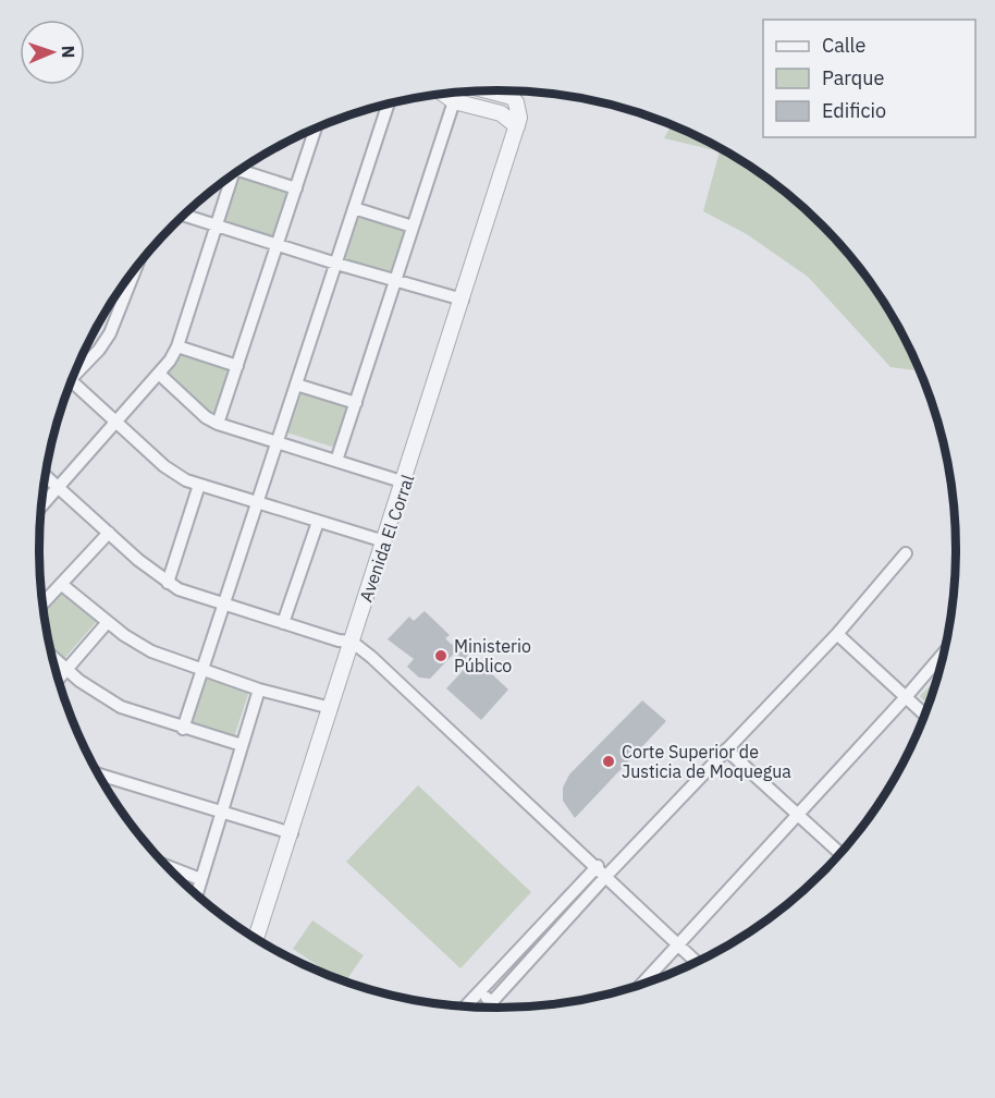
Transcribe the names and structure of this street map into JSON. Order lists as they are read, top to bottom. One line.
{"streets":{"street":["Avenida El Corral"]},"places":["Ministerio Público","Corte Superior de Justicia de Moquegua"],"legend":["Calle","Parque","Edificio"],"north":"right"}
